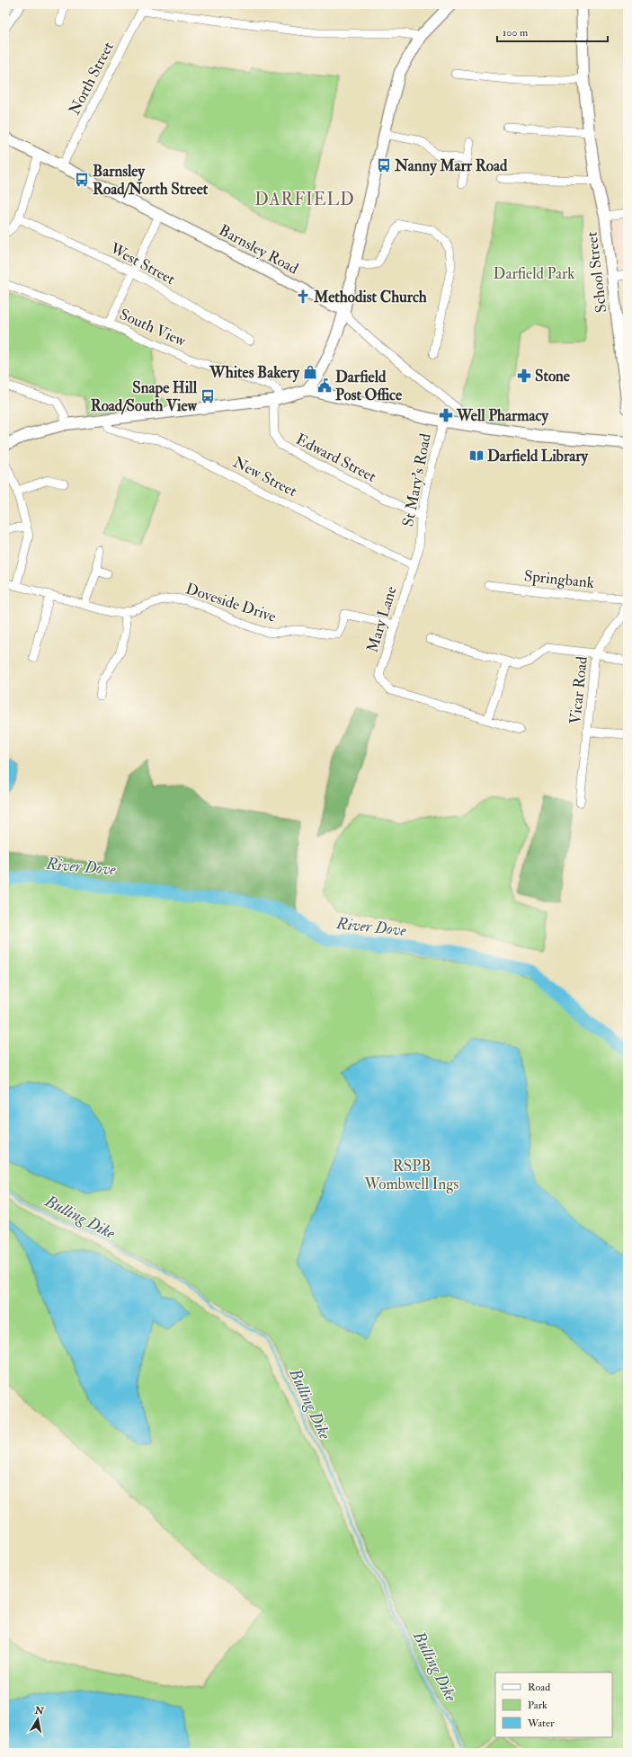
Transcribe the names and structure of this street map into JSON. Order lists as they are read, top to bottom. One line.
{"streets":{"street":["North Street","Barnsley Road","West Street","School Street","South View","Edward Street","New Street","St Mary's Road","Springbank","Doveside Drive","Mary Lane","Vicar Road"]},"crossings":[["North Street","Barnsley Road"],["South View","Edward Street"],["Edward Street","St Mary's Road"],["New Street","St Mary's Road"],["New Street","Mary Lane"],["St Mary's Road","Mary Lane"],["Springbank","Vicar Road"],["Doveside Drive","Mary Lane"]],"districts":["DARFIELD"],"water":["River Dove","Bulling Dike"],"parks":["Darfield Park","RSPB Wombwell Ings"],"places":{"bus stop":["Nanny Marr Road","Barnsley Road/North Street","Snape Hill Road/South View"],"church":["Methodist Church"],"shop":["Whites Bakery"],"pharmacy":["Stone","Well Pharmacy"],"public building":["Darfield Post Office"],"library":["Darfield Library"]},"legend":["Road","Park","Water"],"scale_bar":"100 m","north":"top"}
